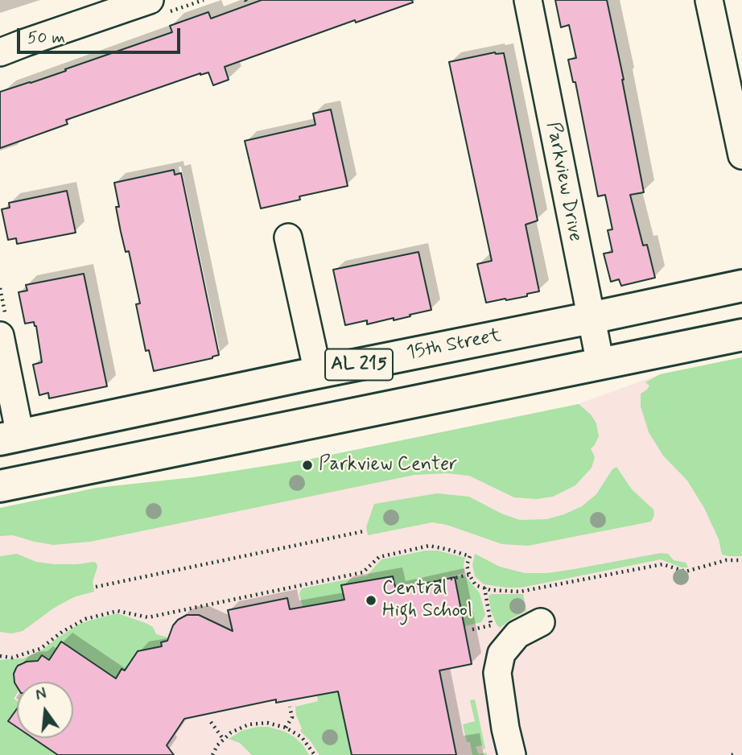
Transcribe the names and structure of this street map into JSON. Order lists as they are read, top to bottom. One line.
{"streets":{"main road":["15th Street","AL 215"],"street":["Parkview Drive"]},"crossings":[["Parkview Drive","15th Street"],["Parkview Drive","AL 215"]],"places":["Parkview Center","Central High School"],"scale_bar":"50 m","north":"top"}
